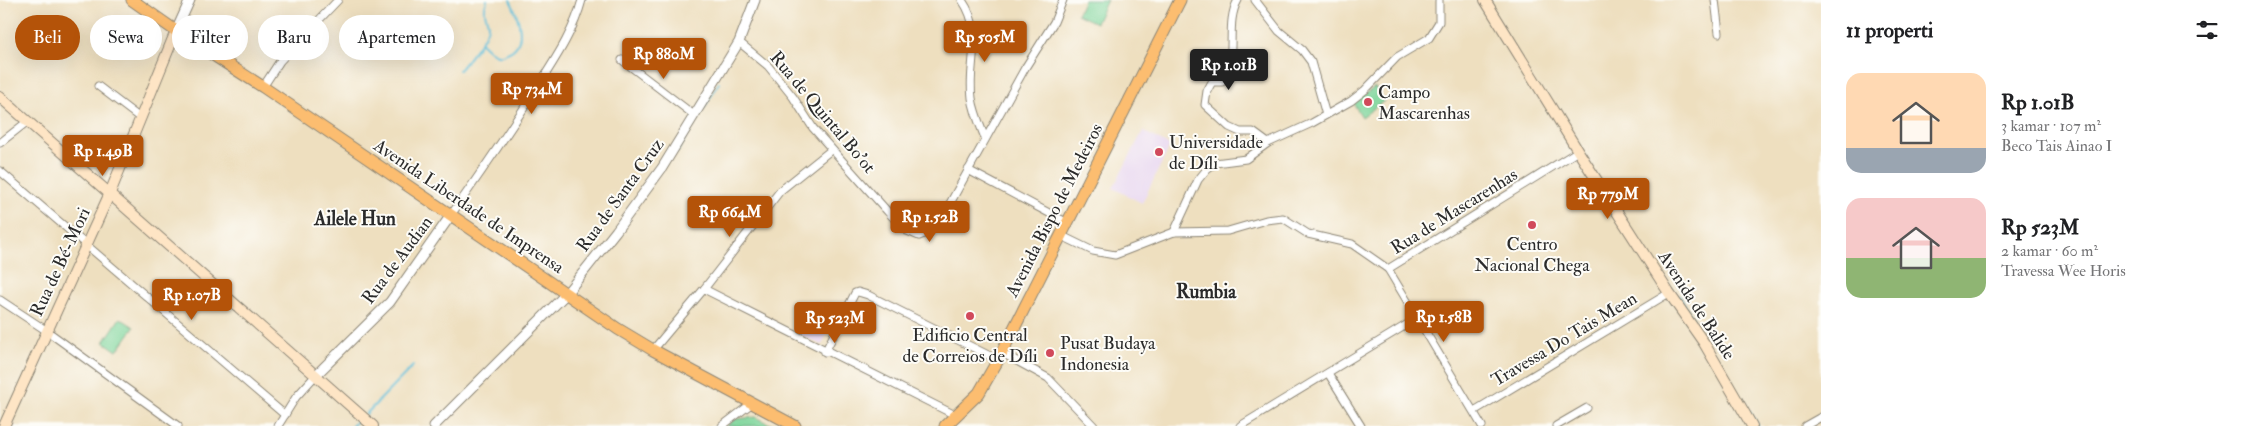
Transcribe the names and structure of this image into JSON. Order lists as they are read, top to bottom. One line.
{"streets":{"main road":["Avenida Liberdade de Imprensa","Avenida Bispo de Medeiros","Rua de Bé-Mori","Avenida de Balide"],"street":["Rua de Quintal Bo'ot","Rua de Santa Cruz","Rua de Mascarenhas","Rua de Audian","Travessa Do Tais Mean"]},"crossings":[["Rua de Quintal Bo'ot","Rua de Santa Cruz"],["Rua de Santa Cruz","Avenida Liberdade de Imprensa"],["Avenida Liberdade de Imprensa","Rua de Audian"],["Avenida Bispo de Medeiros","Rua de Mascarenhas"],["Rua de Mascarenhas","Avenida de Balide"],["Avenida de Balide","Travessa Do Tais Mean"]],"districts":["Ailele Hun","Rumbia"],"places":["Campo Mascarenhas","Universidade de Díli","Centro Nacional Chega","Edificio Central de Correios de Díli","Pusat Budaya Indonesia"],"page":{"heading":"11 properti","chip":["Beli","Sewa","Filter","Baru","Apartemen"],"price":["Rp 505M","Rp 880M","Rp 1.01B","Rp 734M","Rp 1.49B","Rp 779M","Rp 664M","Rp 1.52B","Rp 1.07B","Rp 1.58B","Rp 523M"],"list":[{"name":"Rp 1.01B","note":"3 kamar · 107 m² · Beco Tais Ainao I"},{"name":"Rp 523M","note":"2 kamar · 60 m² · Travessa Wee Horis"}]}}
